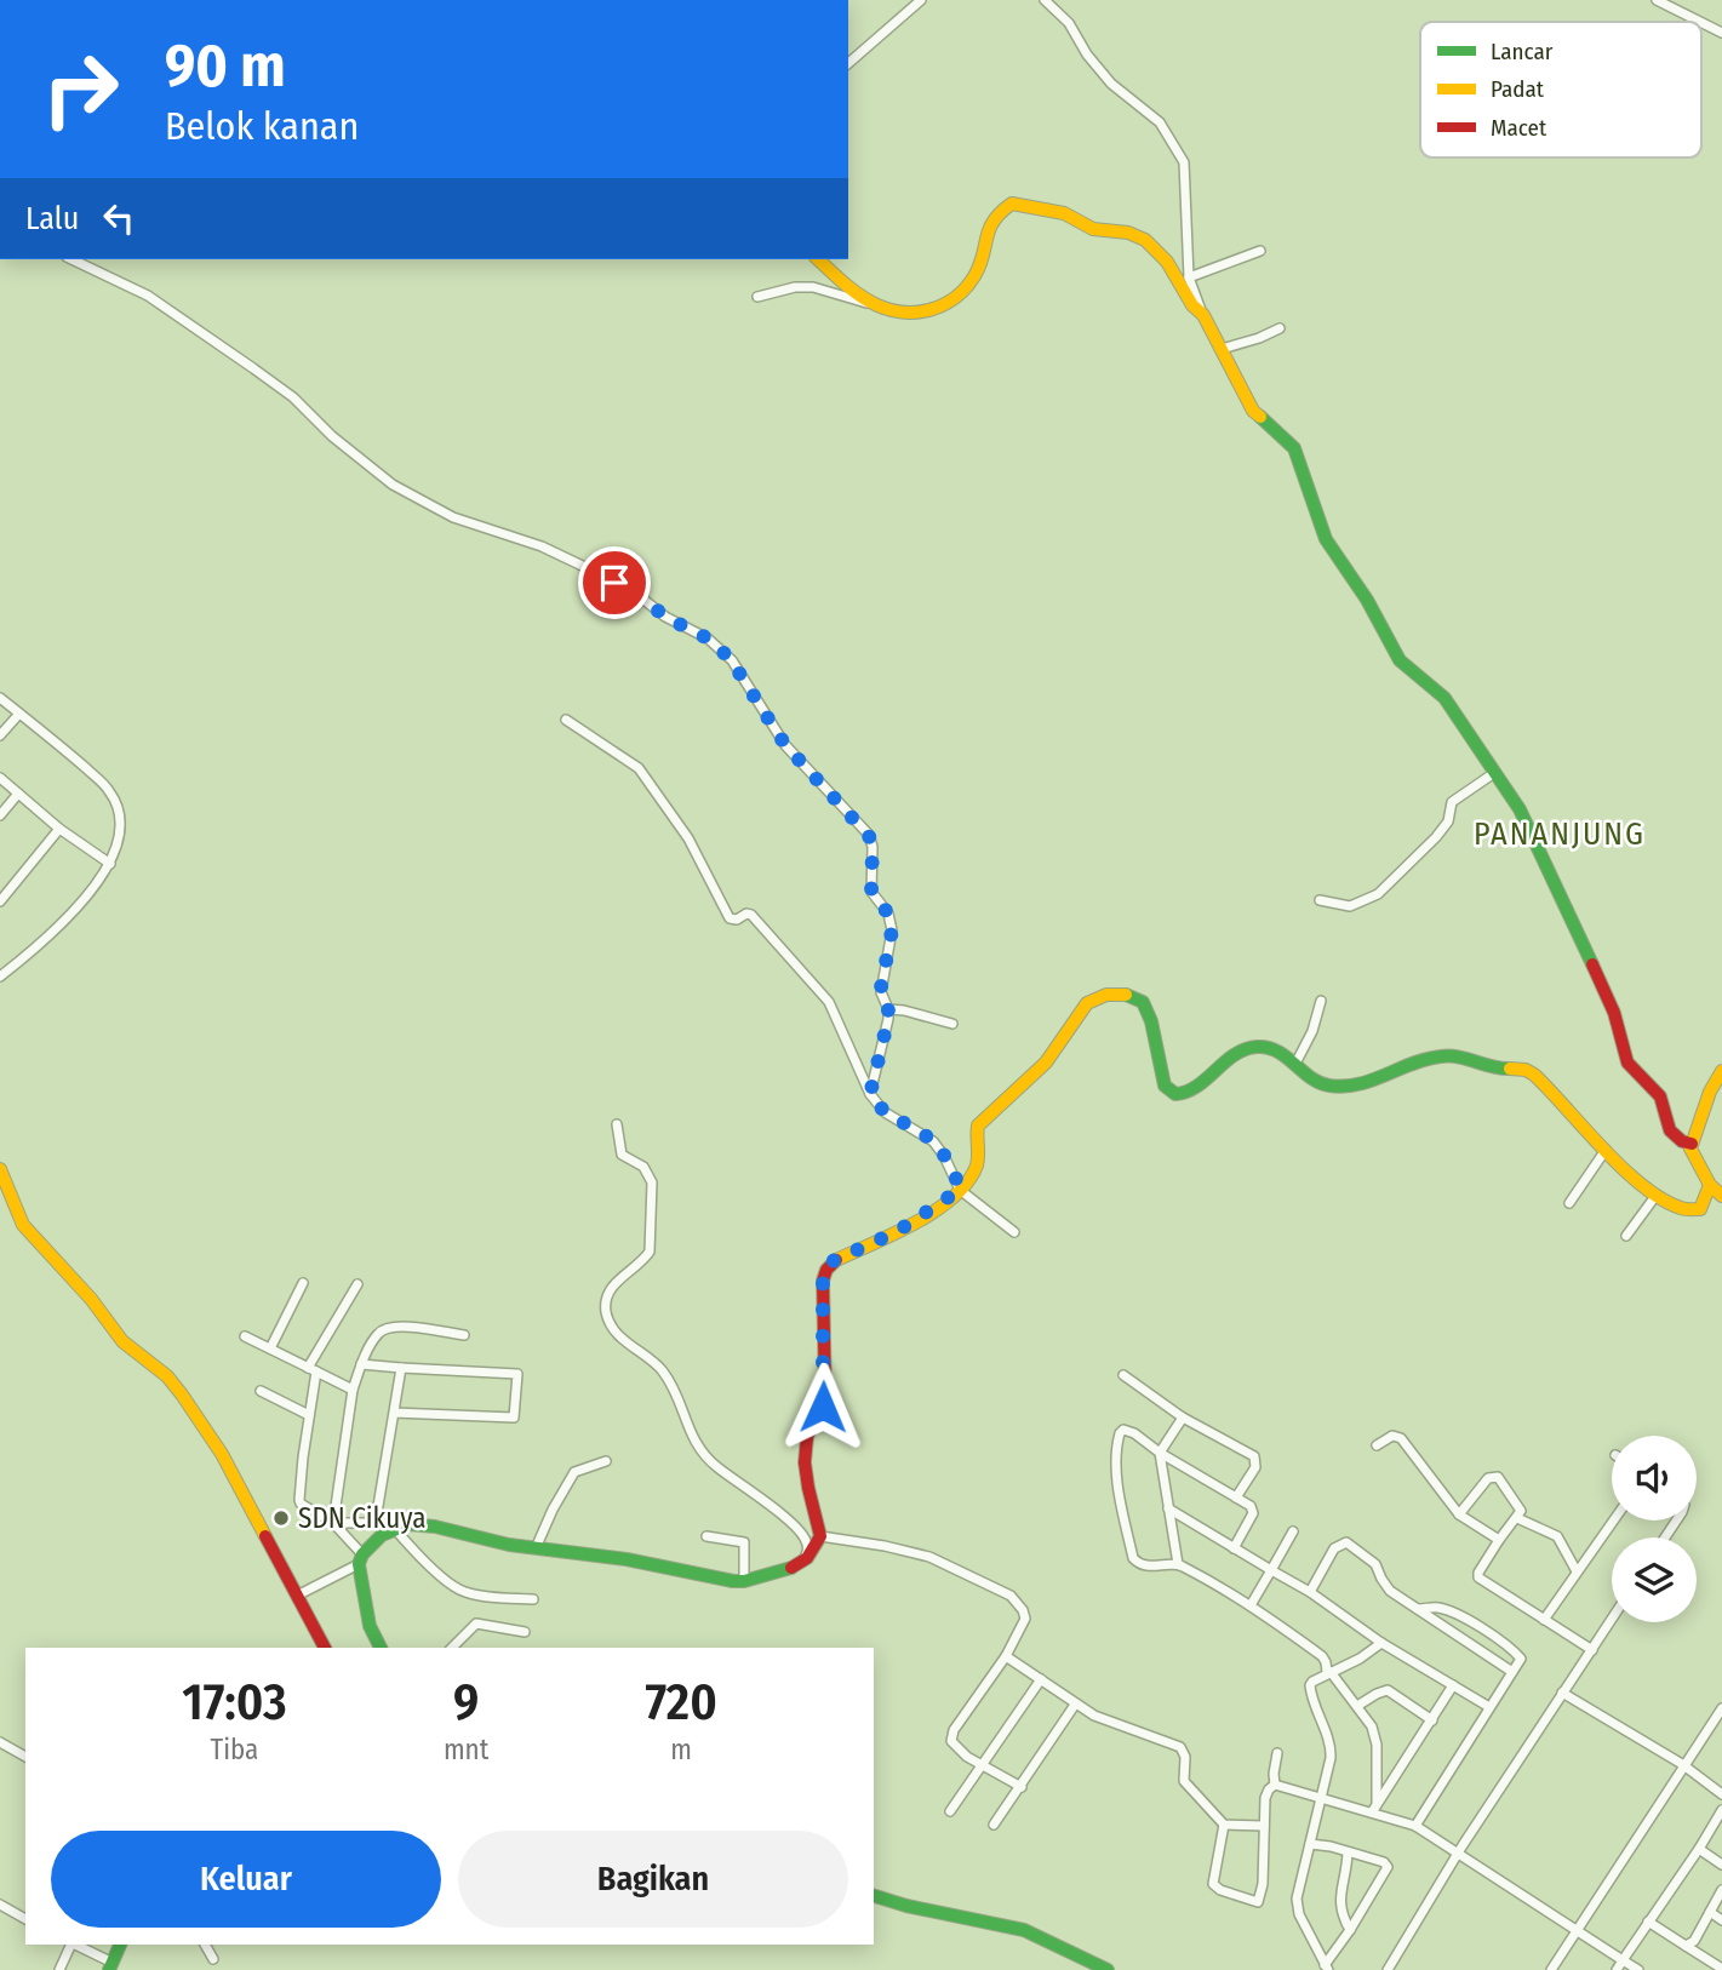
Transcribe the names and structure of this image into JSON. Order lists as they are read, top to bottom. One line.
{"districts":["PANANJUNG"],"places":["SDN Cikuya"],"legend":["Lancar","Padat","Macet"],"page":{"turn":["90 m","Belok kanan"],"then":"Lalu","eta":["17:03","Tiba","9","mnt","720","m"],"buttons":["Keluar","Bagikan"]}}
